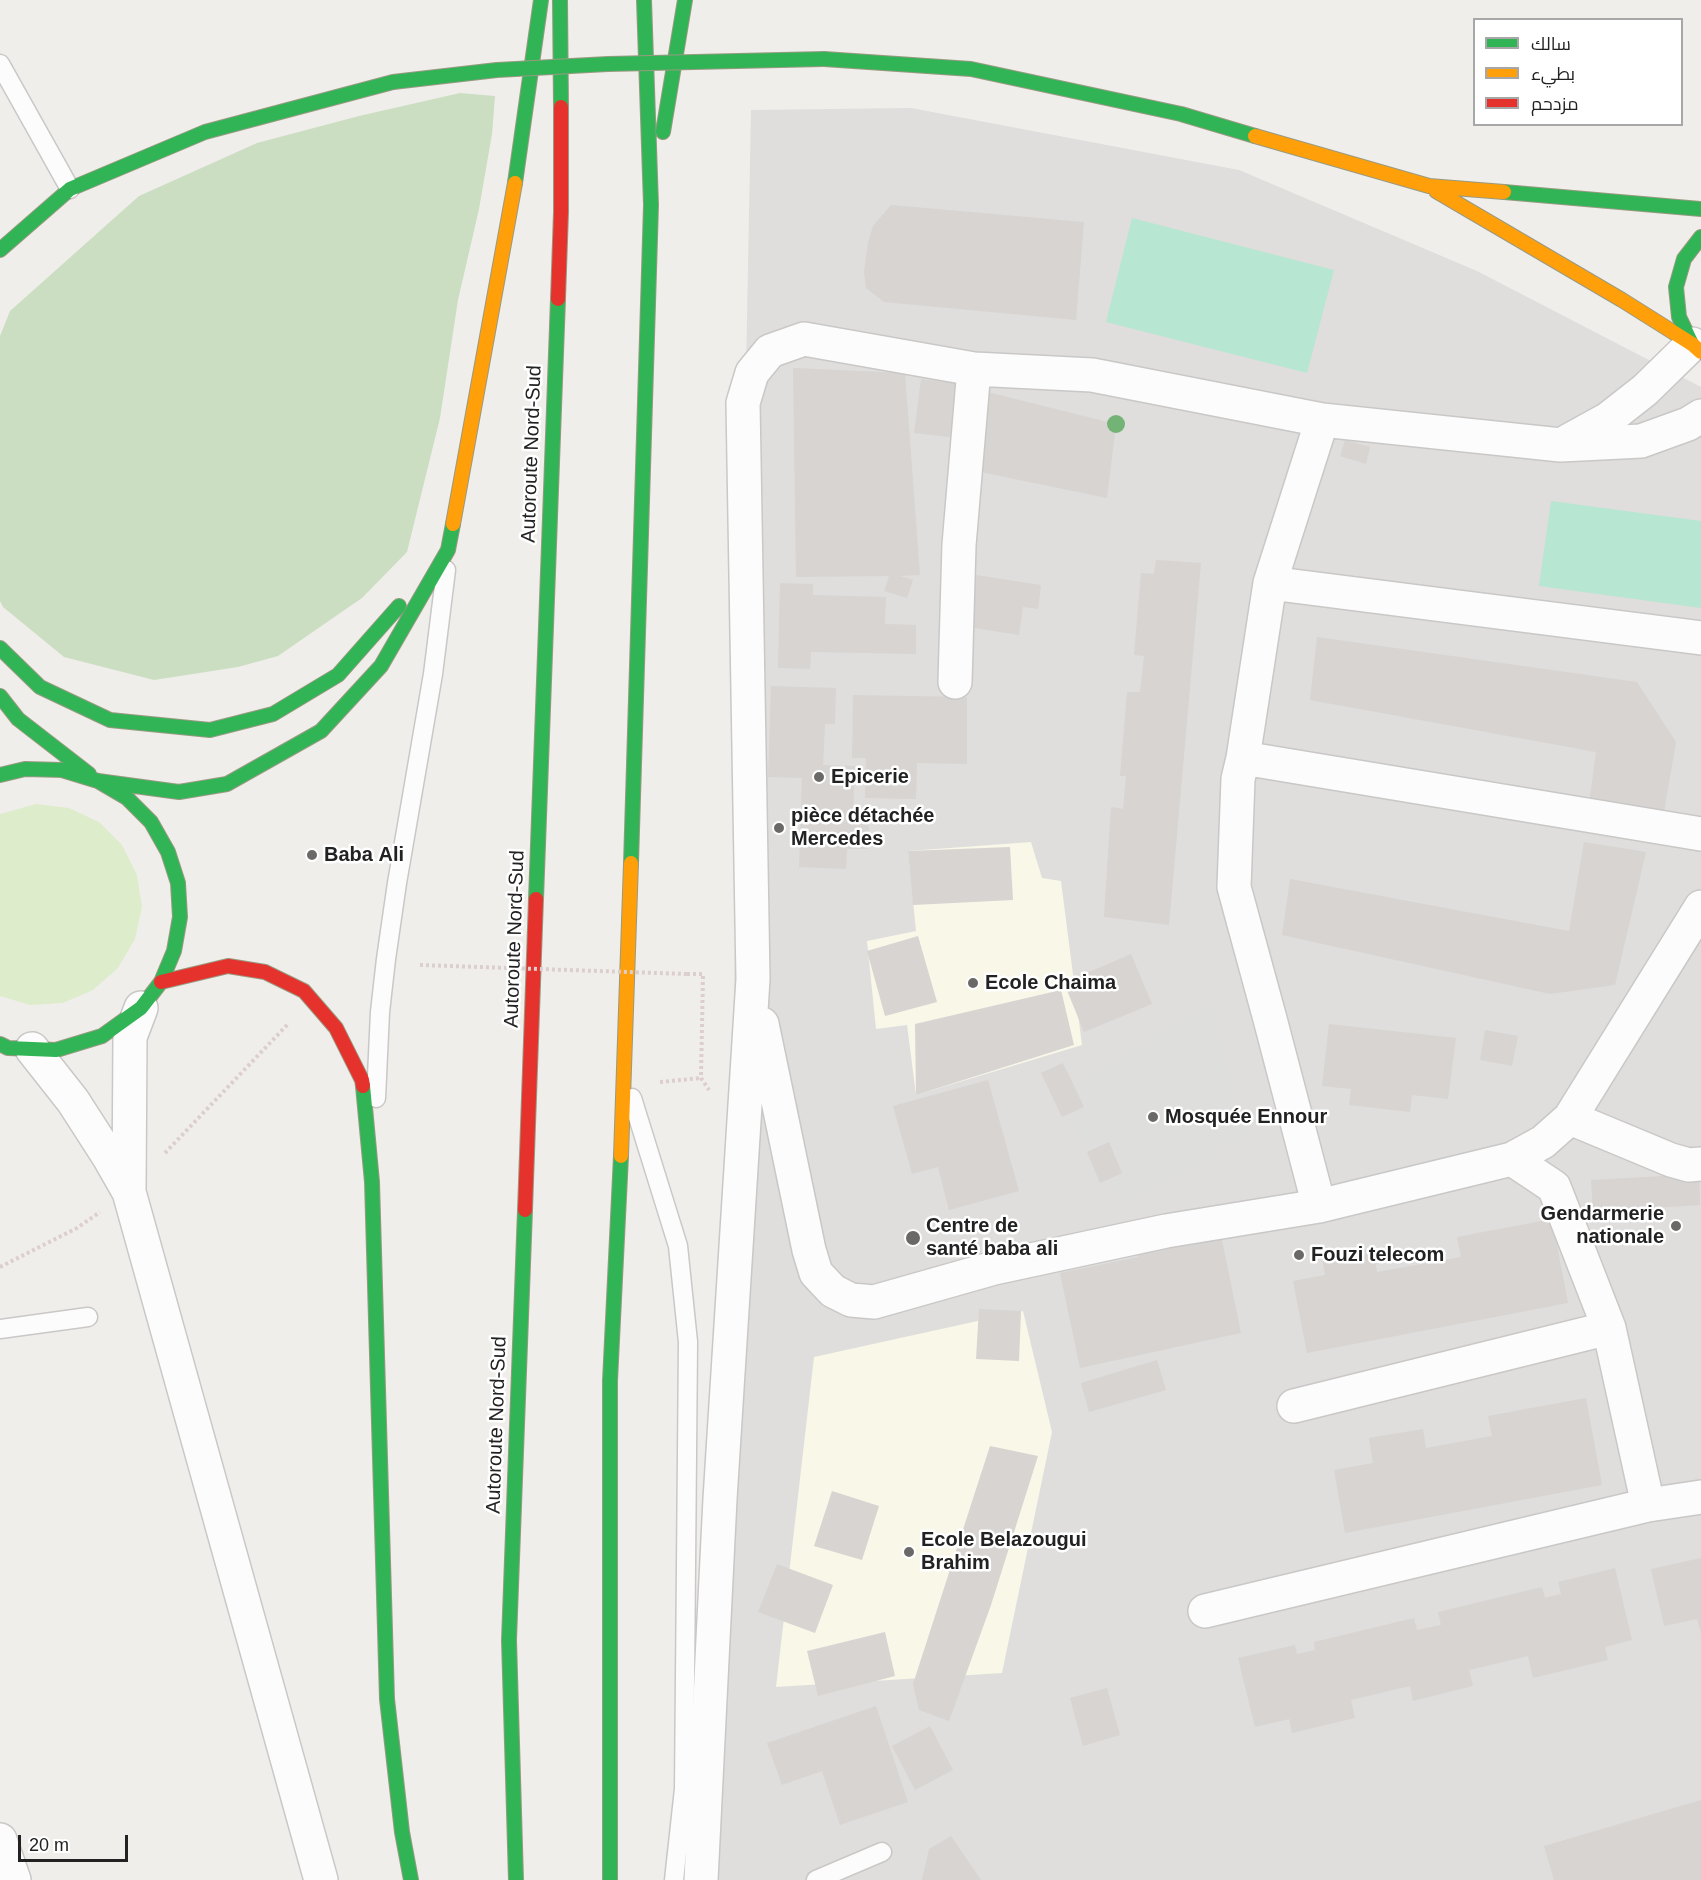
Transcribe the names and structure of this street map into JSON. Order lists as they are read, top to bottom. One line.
{"streets":{"main road":["Autoroute Nord-Sud"]},"places":["Epicerie","pièce détachée Mercedes","Baba Ali","Ecole Chaima","Mosquée Ennour","Gendarmerie nationale","Centre de santé baba ali","Fouzi telecom","Ecole Belazougui Brahim"],"legend":["سالك","بطيء","مزدحم"],"scale_bar":"20 m"}
